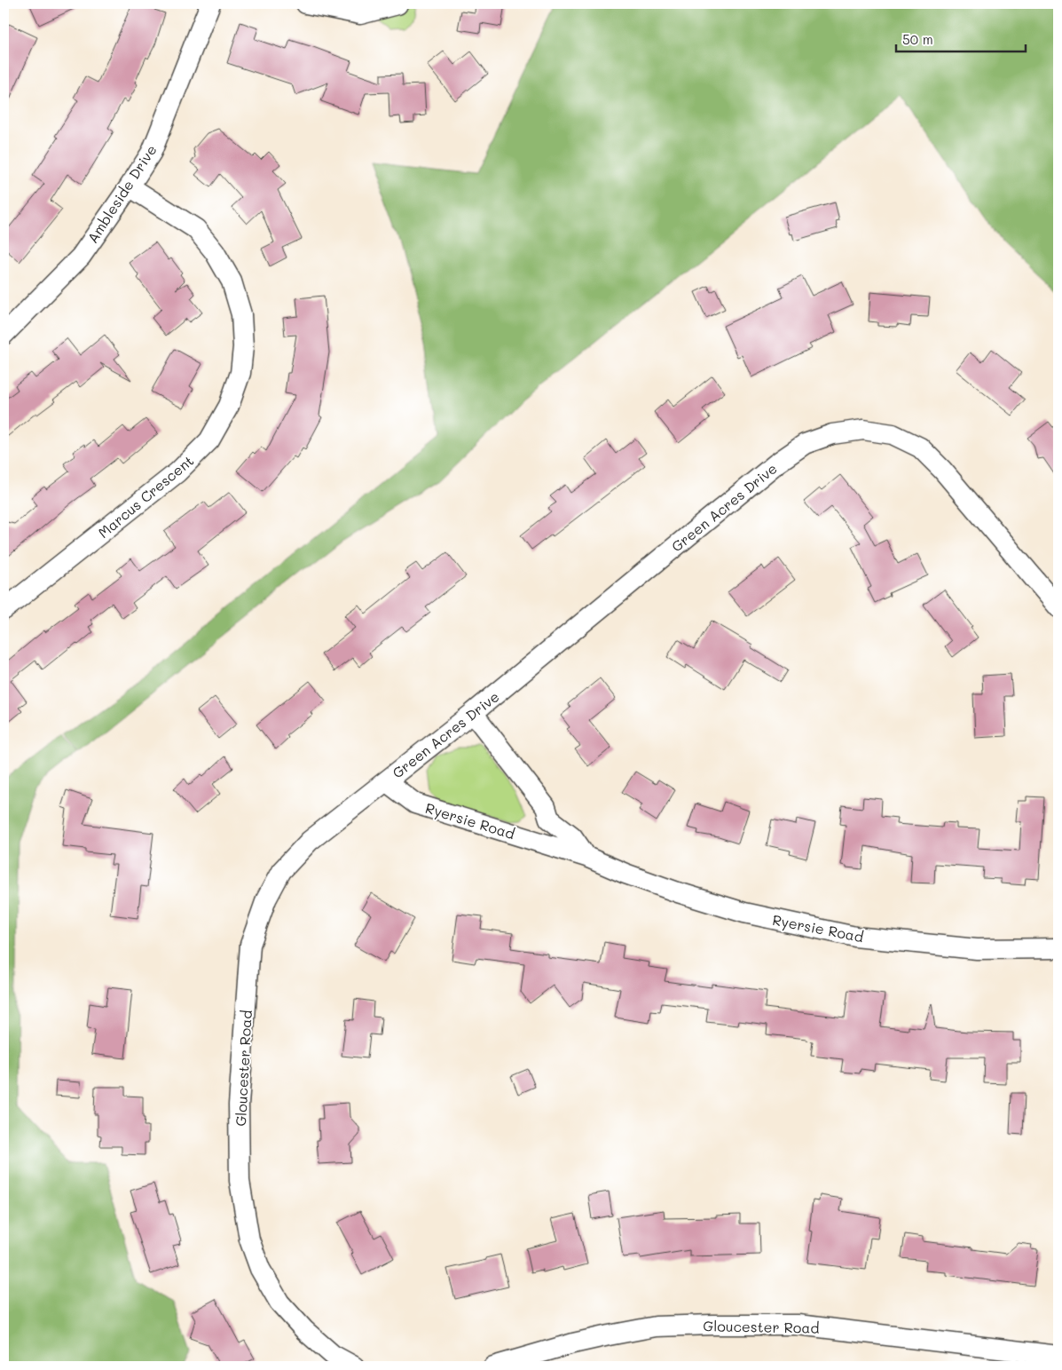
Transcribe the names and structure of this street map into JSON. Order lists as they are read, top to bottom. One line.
{"streets":{"street":["Ambleside Drive","Marcus Crescent","Green Acres Drive","Ryersie Road","Gloucester Road"]},"crossings":[["Ambleside Drive","Marcus Crescent"],["Green Acres Drive","Ryersie Road"],["Green Acres Drive","Gloucester Road"],["Ryersie Road","Gloucester Road"]],"scale_bar":"50 m"}
